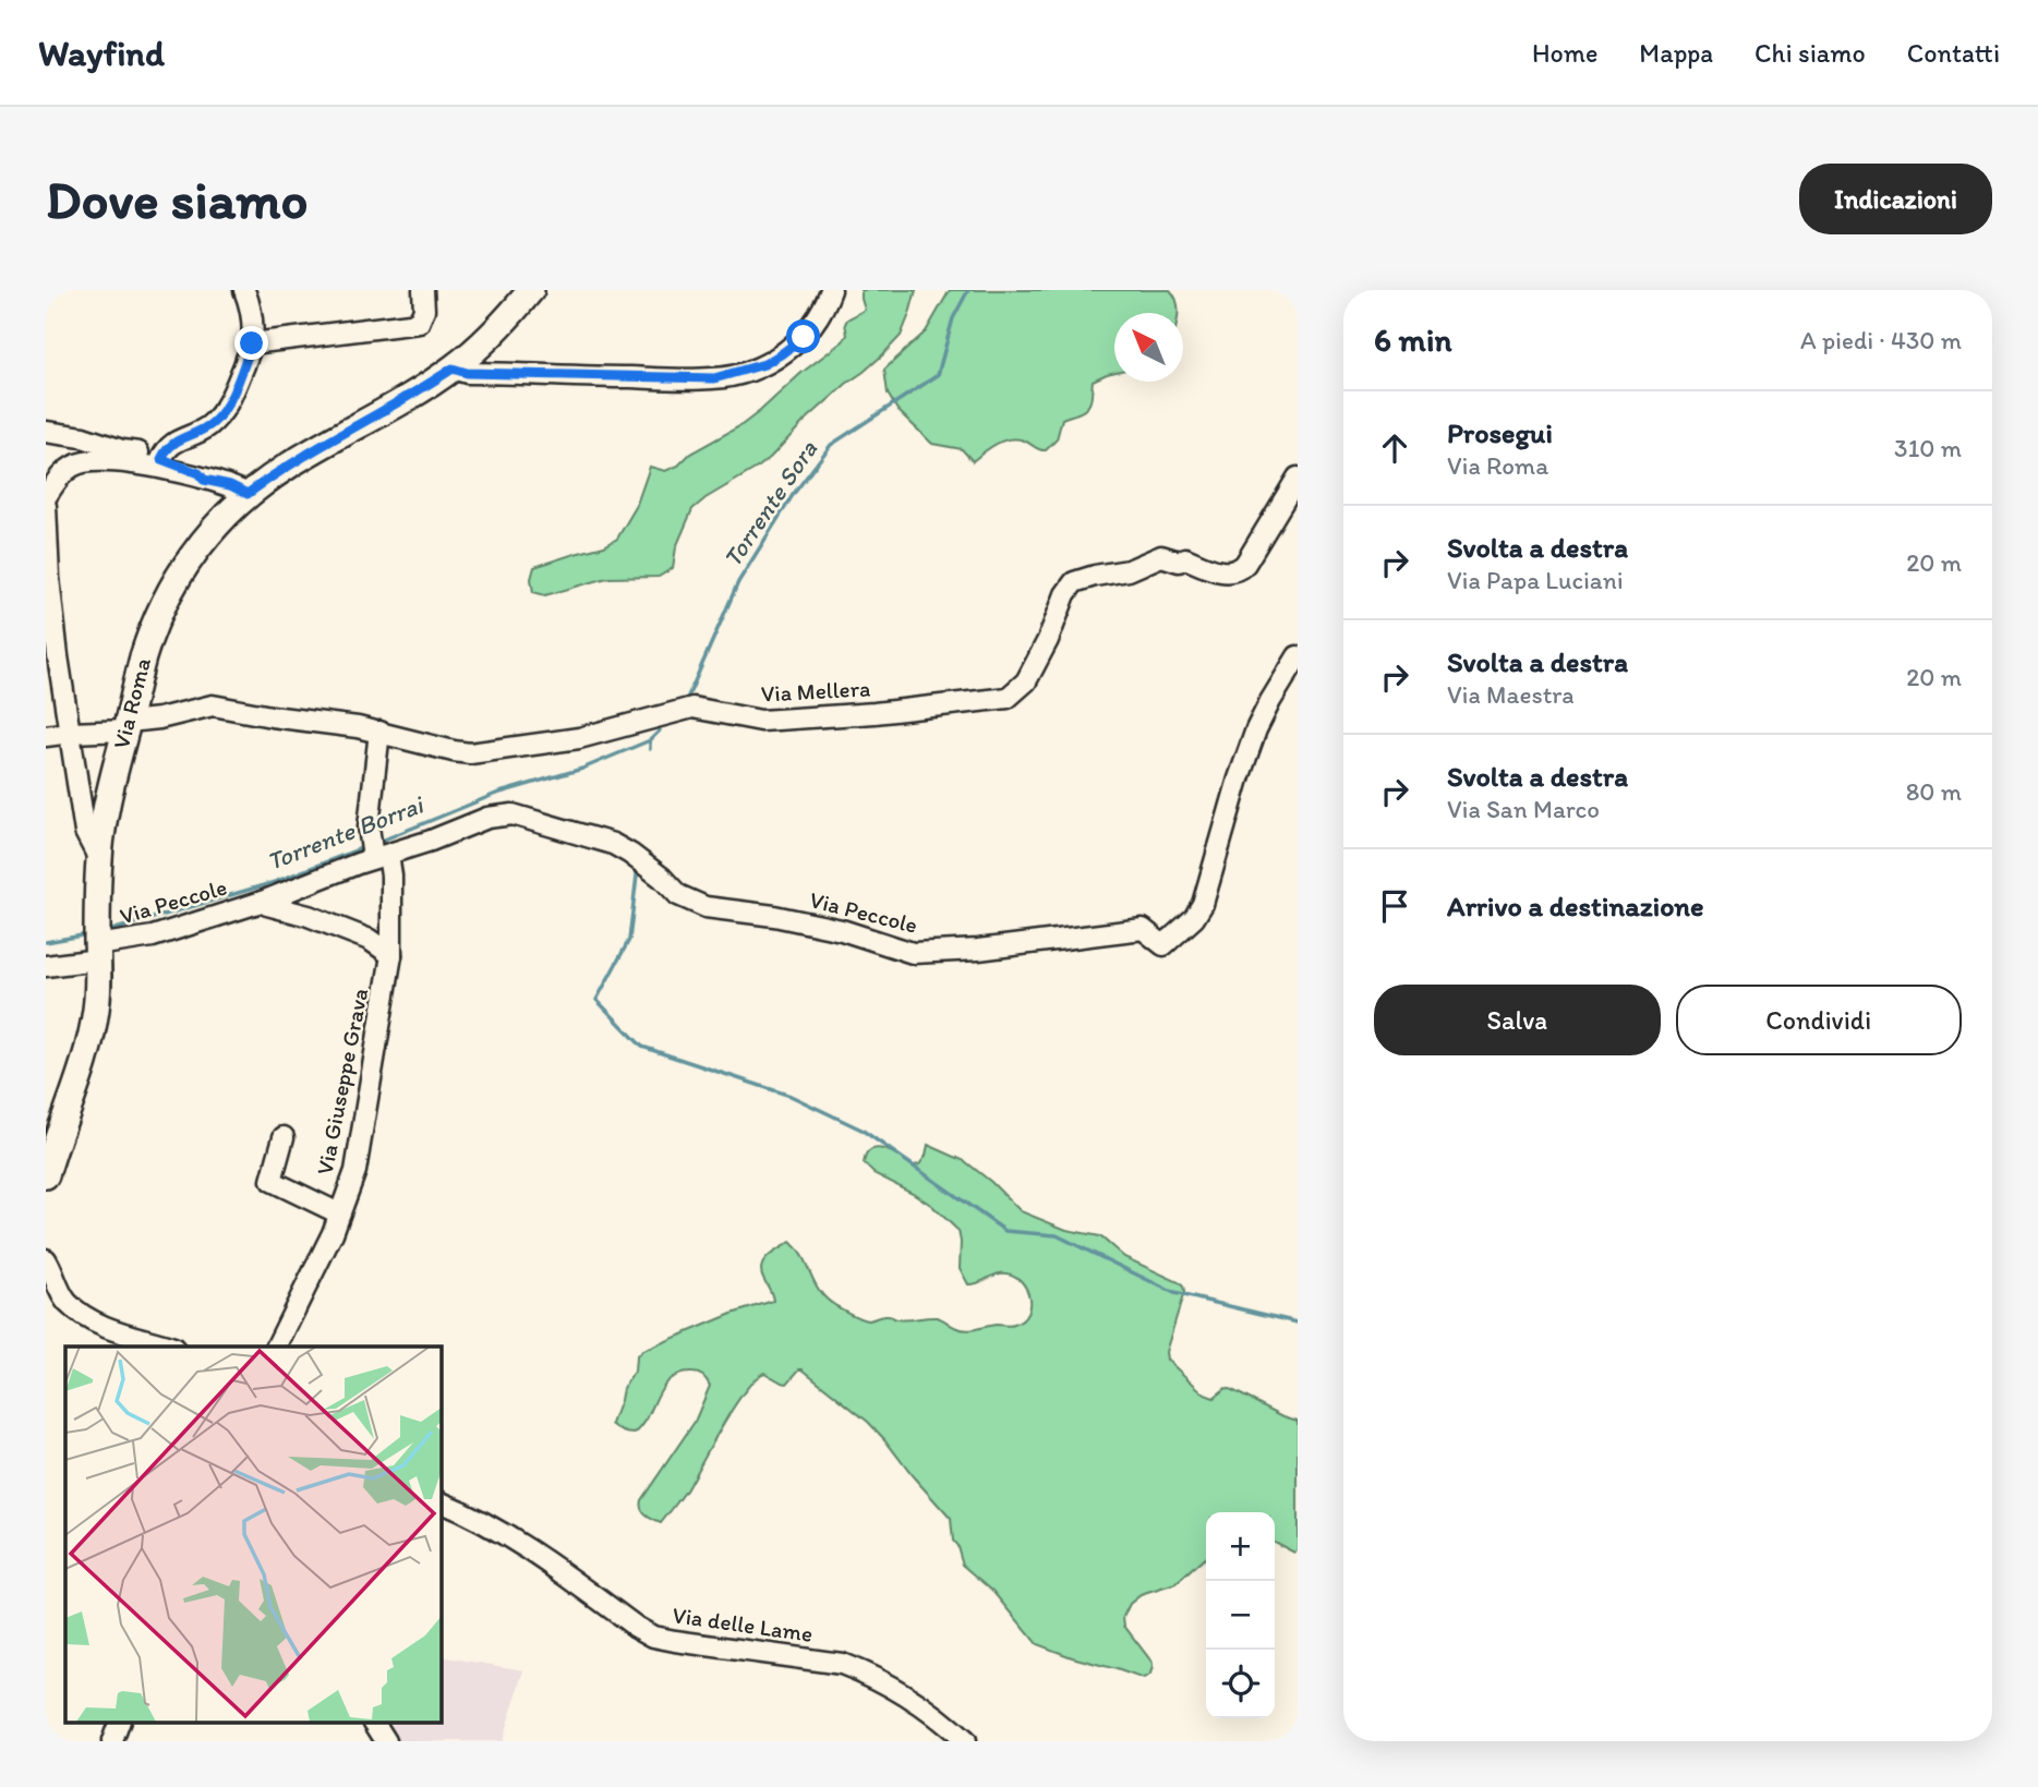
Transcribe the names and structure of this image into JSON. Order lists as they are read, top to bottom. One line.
{"streets":{"main road":["Via Roma"],"street":["Via Mellera","Via Peccole","Via Giuseppe Grava","Via delle Lame"]},"crossings":[["Via Mellera","Via Roma"],["Via Mellera","Via Giuseppe Grava"],["Via Roma","Via Peccole"],["Via Peccole","Via Giuseppe Grava"]],"water":["Torrente Sora","Torrente Borrai"],"north":"top left","page":{"header":"Wayfind","nav":["Home","Mappa","Chi siamo","Contatti"],"buttons":["Indicazioni",["Salva","Condividi"]],"title":"Dove siamo","heading":["6 min","A piedi · 430 m"],"list":[["Prosegui","Via Roma","310 m"],["Svolta a destra","Via Papa Luciani","20 m"],["Svolta a destra","Via Maestra","20 m"],["Svolta a destra","Via San Marco","80 m"],"Arrivo a destinazione"],"map_buttons":["+","−"]}}
